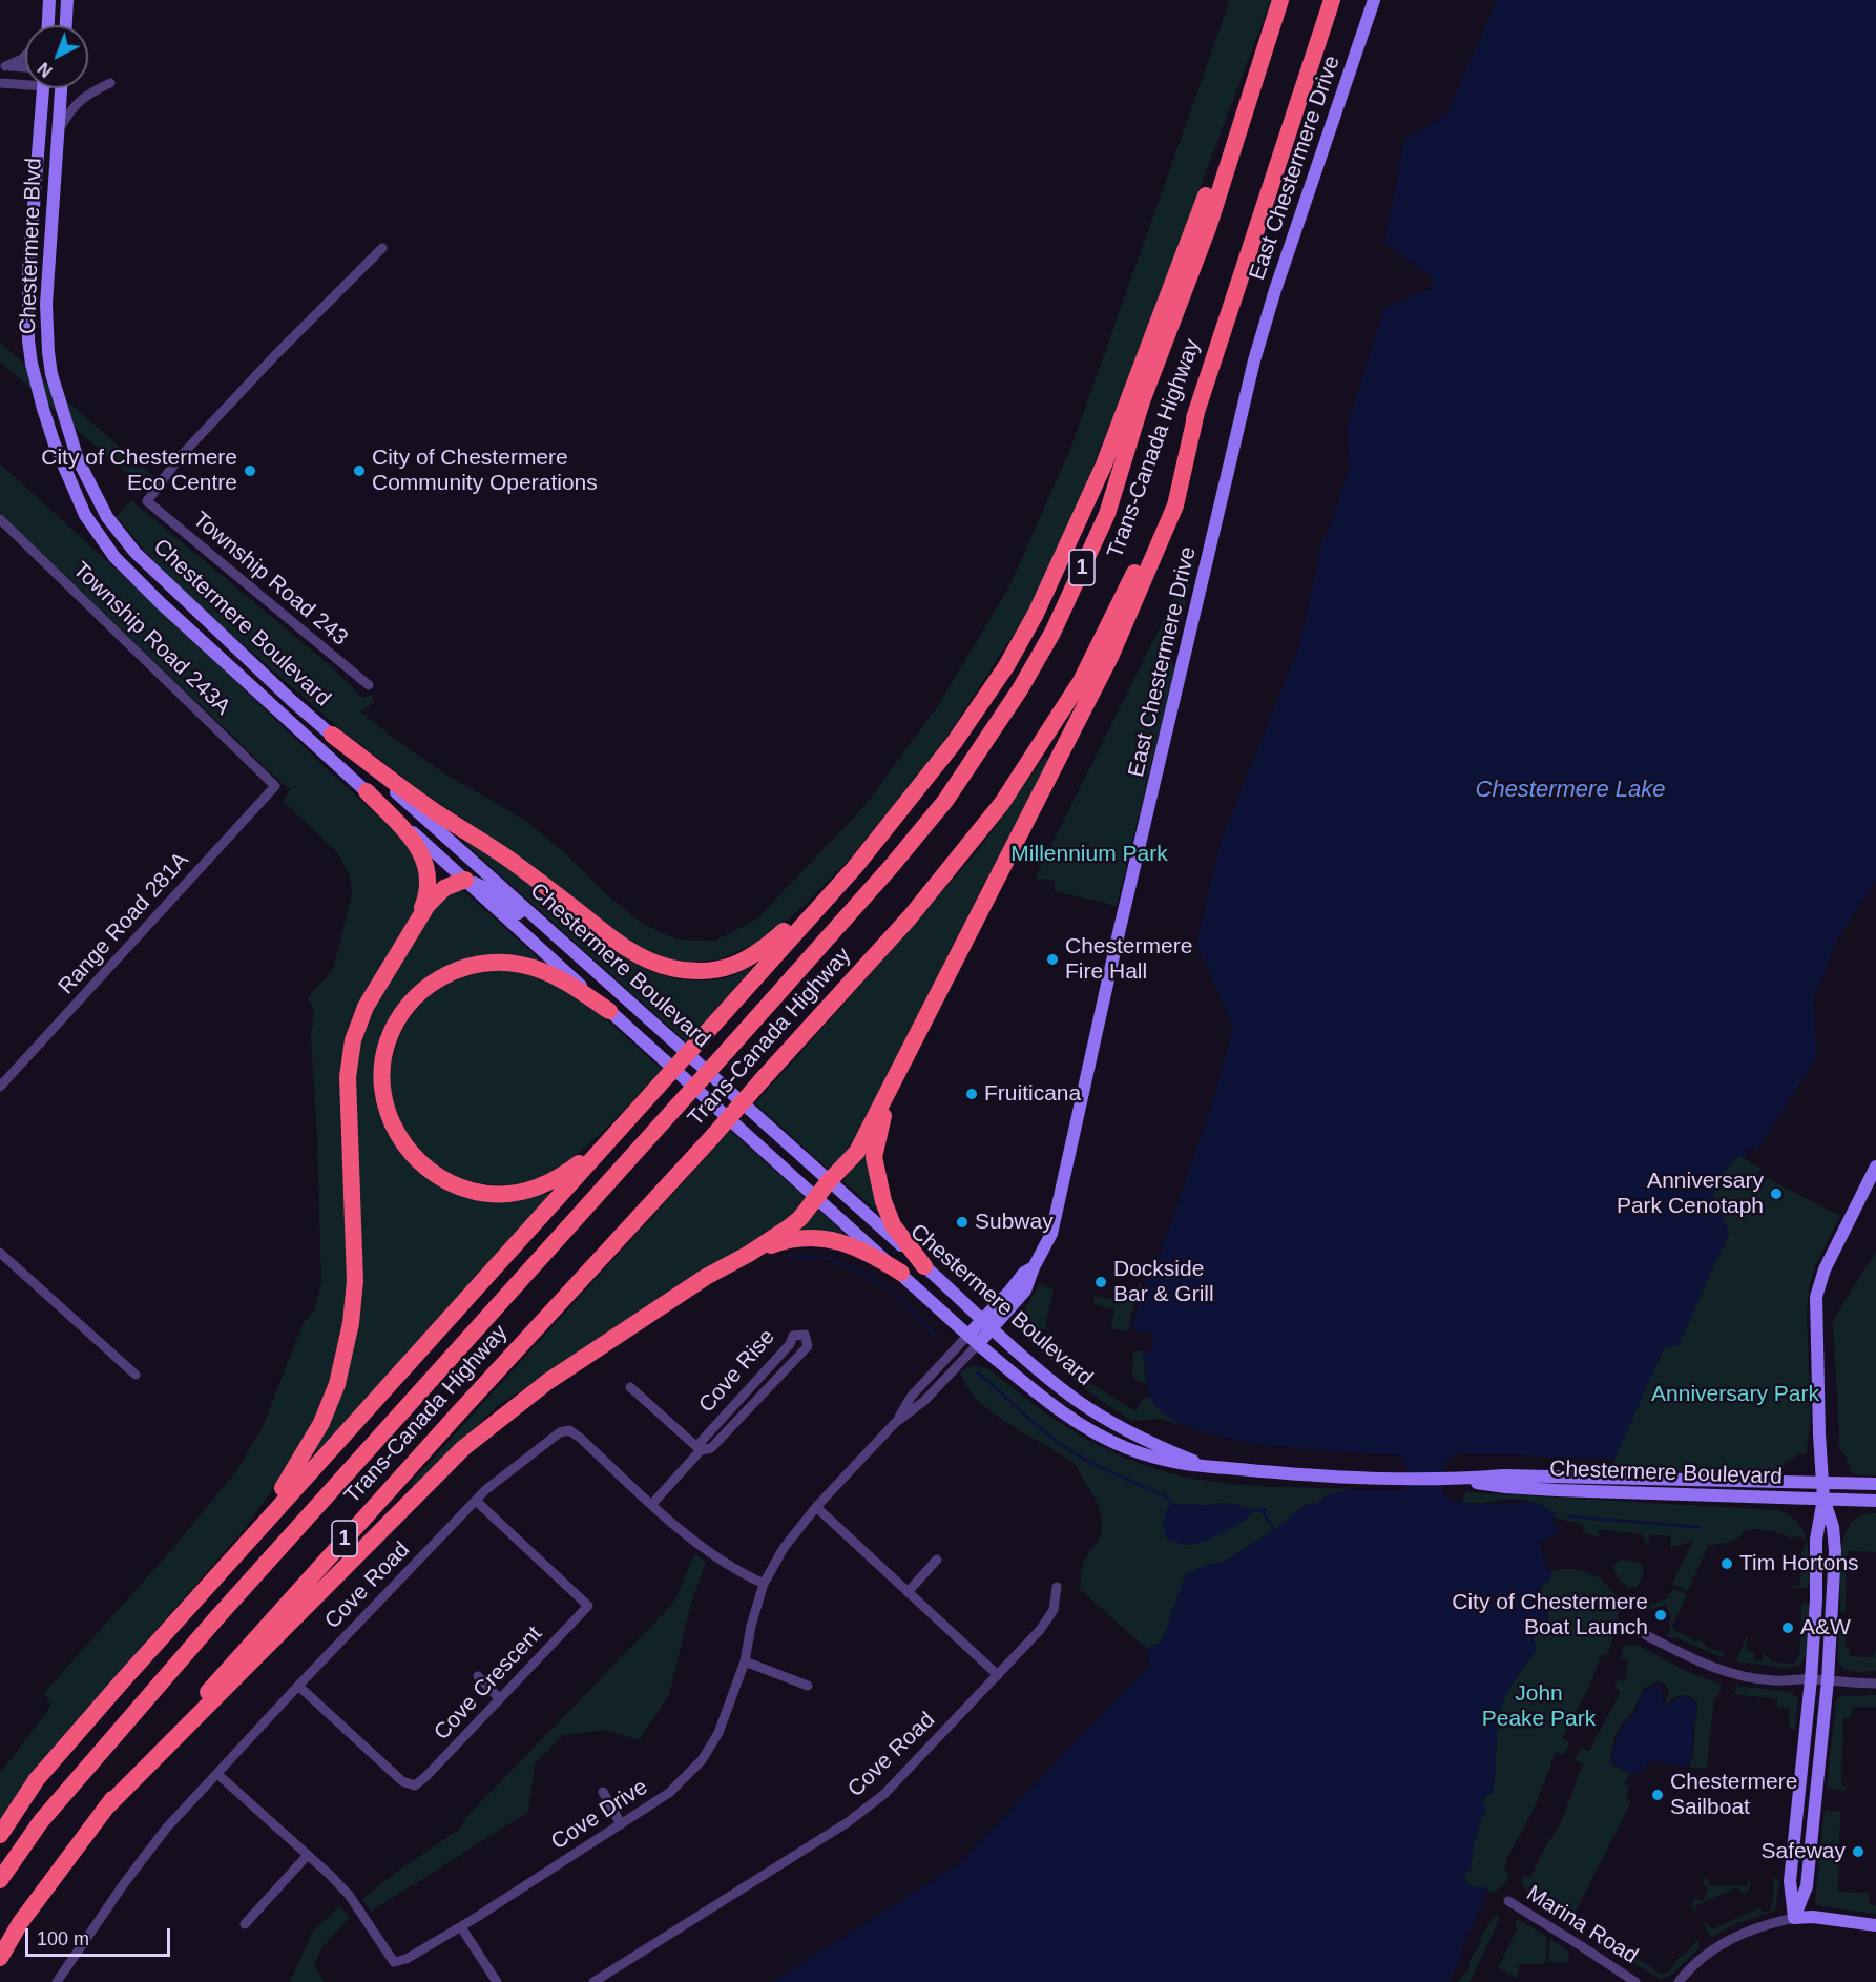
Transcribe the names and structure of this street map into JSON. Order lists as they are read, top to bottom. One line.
{"streets":{"highway":["Trans-Canada Highway","1"],"main road":["East Chestermere Drive","Chestermere Blvd","Chestermere Boulevard"],"street":["Township Road 243","Township Road 243A","Range Road 281A","Cove Rise","Cove Road","Cove Crescent","Cove Drive","Marina Road"]},"crossings":[["East Chestermere Drive","Chestermere Boulevard"],["Chestermere Blvd","Chestermere Boulevard"],["Chestermere Boulevard","Cove Drive"],["Township Road 243A","Range Road 281A"],["Cove Rise","Cove Road"],["Cove Road","Cove Crescent"],["Cove Road","Cove Drive"]],"water":["Chestermere Lake"],"parks":["Millennium Park","Anniversary Park","John Peake Park"],"places":["City of Chestermere Eco Centre","City of Chestermere Community Operations","Chestermere Fire Hall","Fruiticana","Anniversary Park Cenotaph","Subway","Dockside Bar & Grill","Tim Hortons","City of Chestermere Boat Launch","A&W","Chestermere Sailboat","Safeway"],"scale_bar":"100 m","north":"bottom left"}
